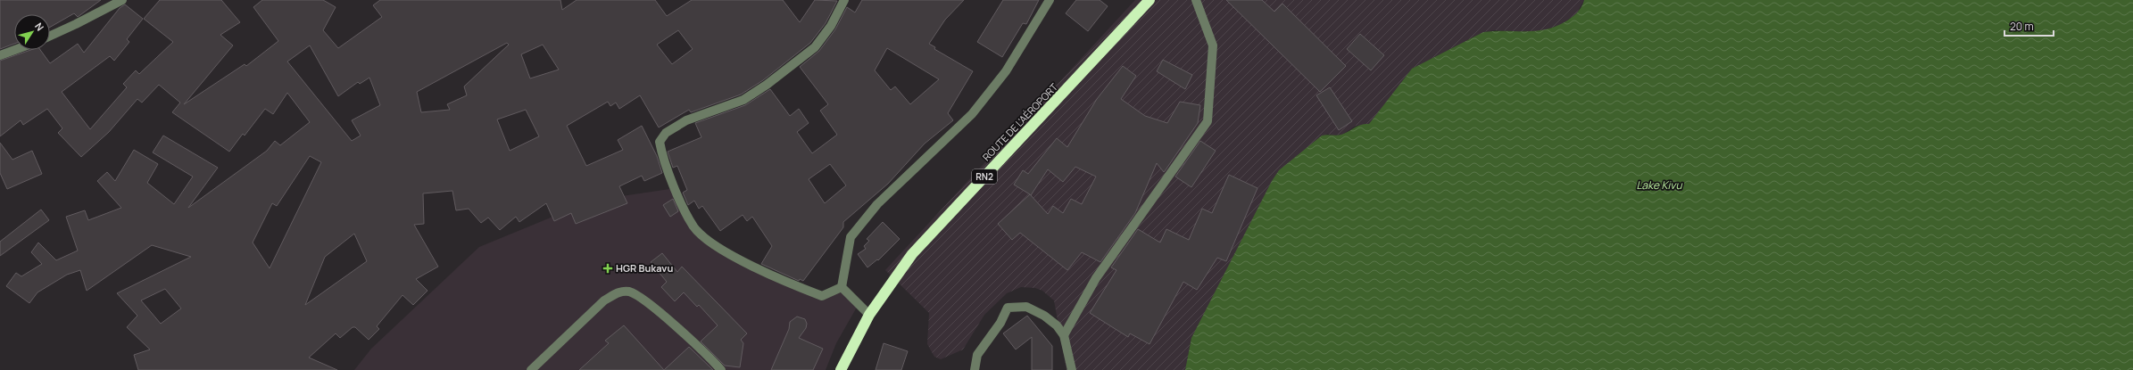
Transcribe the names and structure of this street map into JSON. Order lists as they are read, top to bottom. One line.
{"streets":{"highway":["ROUTE DE L'AÉROPORT","RN2"]},"water":["Lake Kivu"],"places":{"health":["HGR Bukavu"]},"scale_bar":"20 m","north":"top right"}
